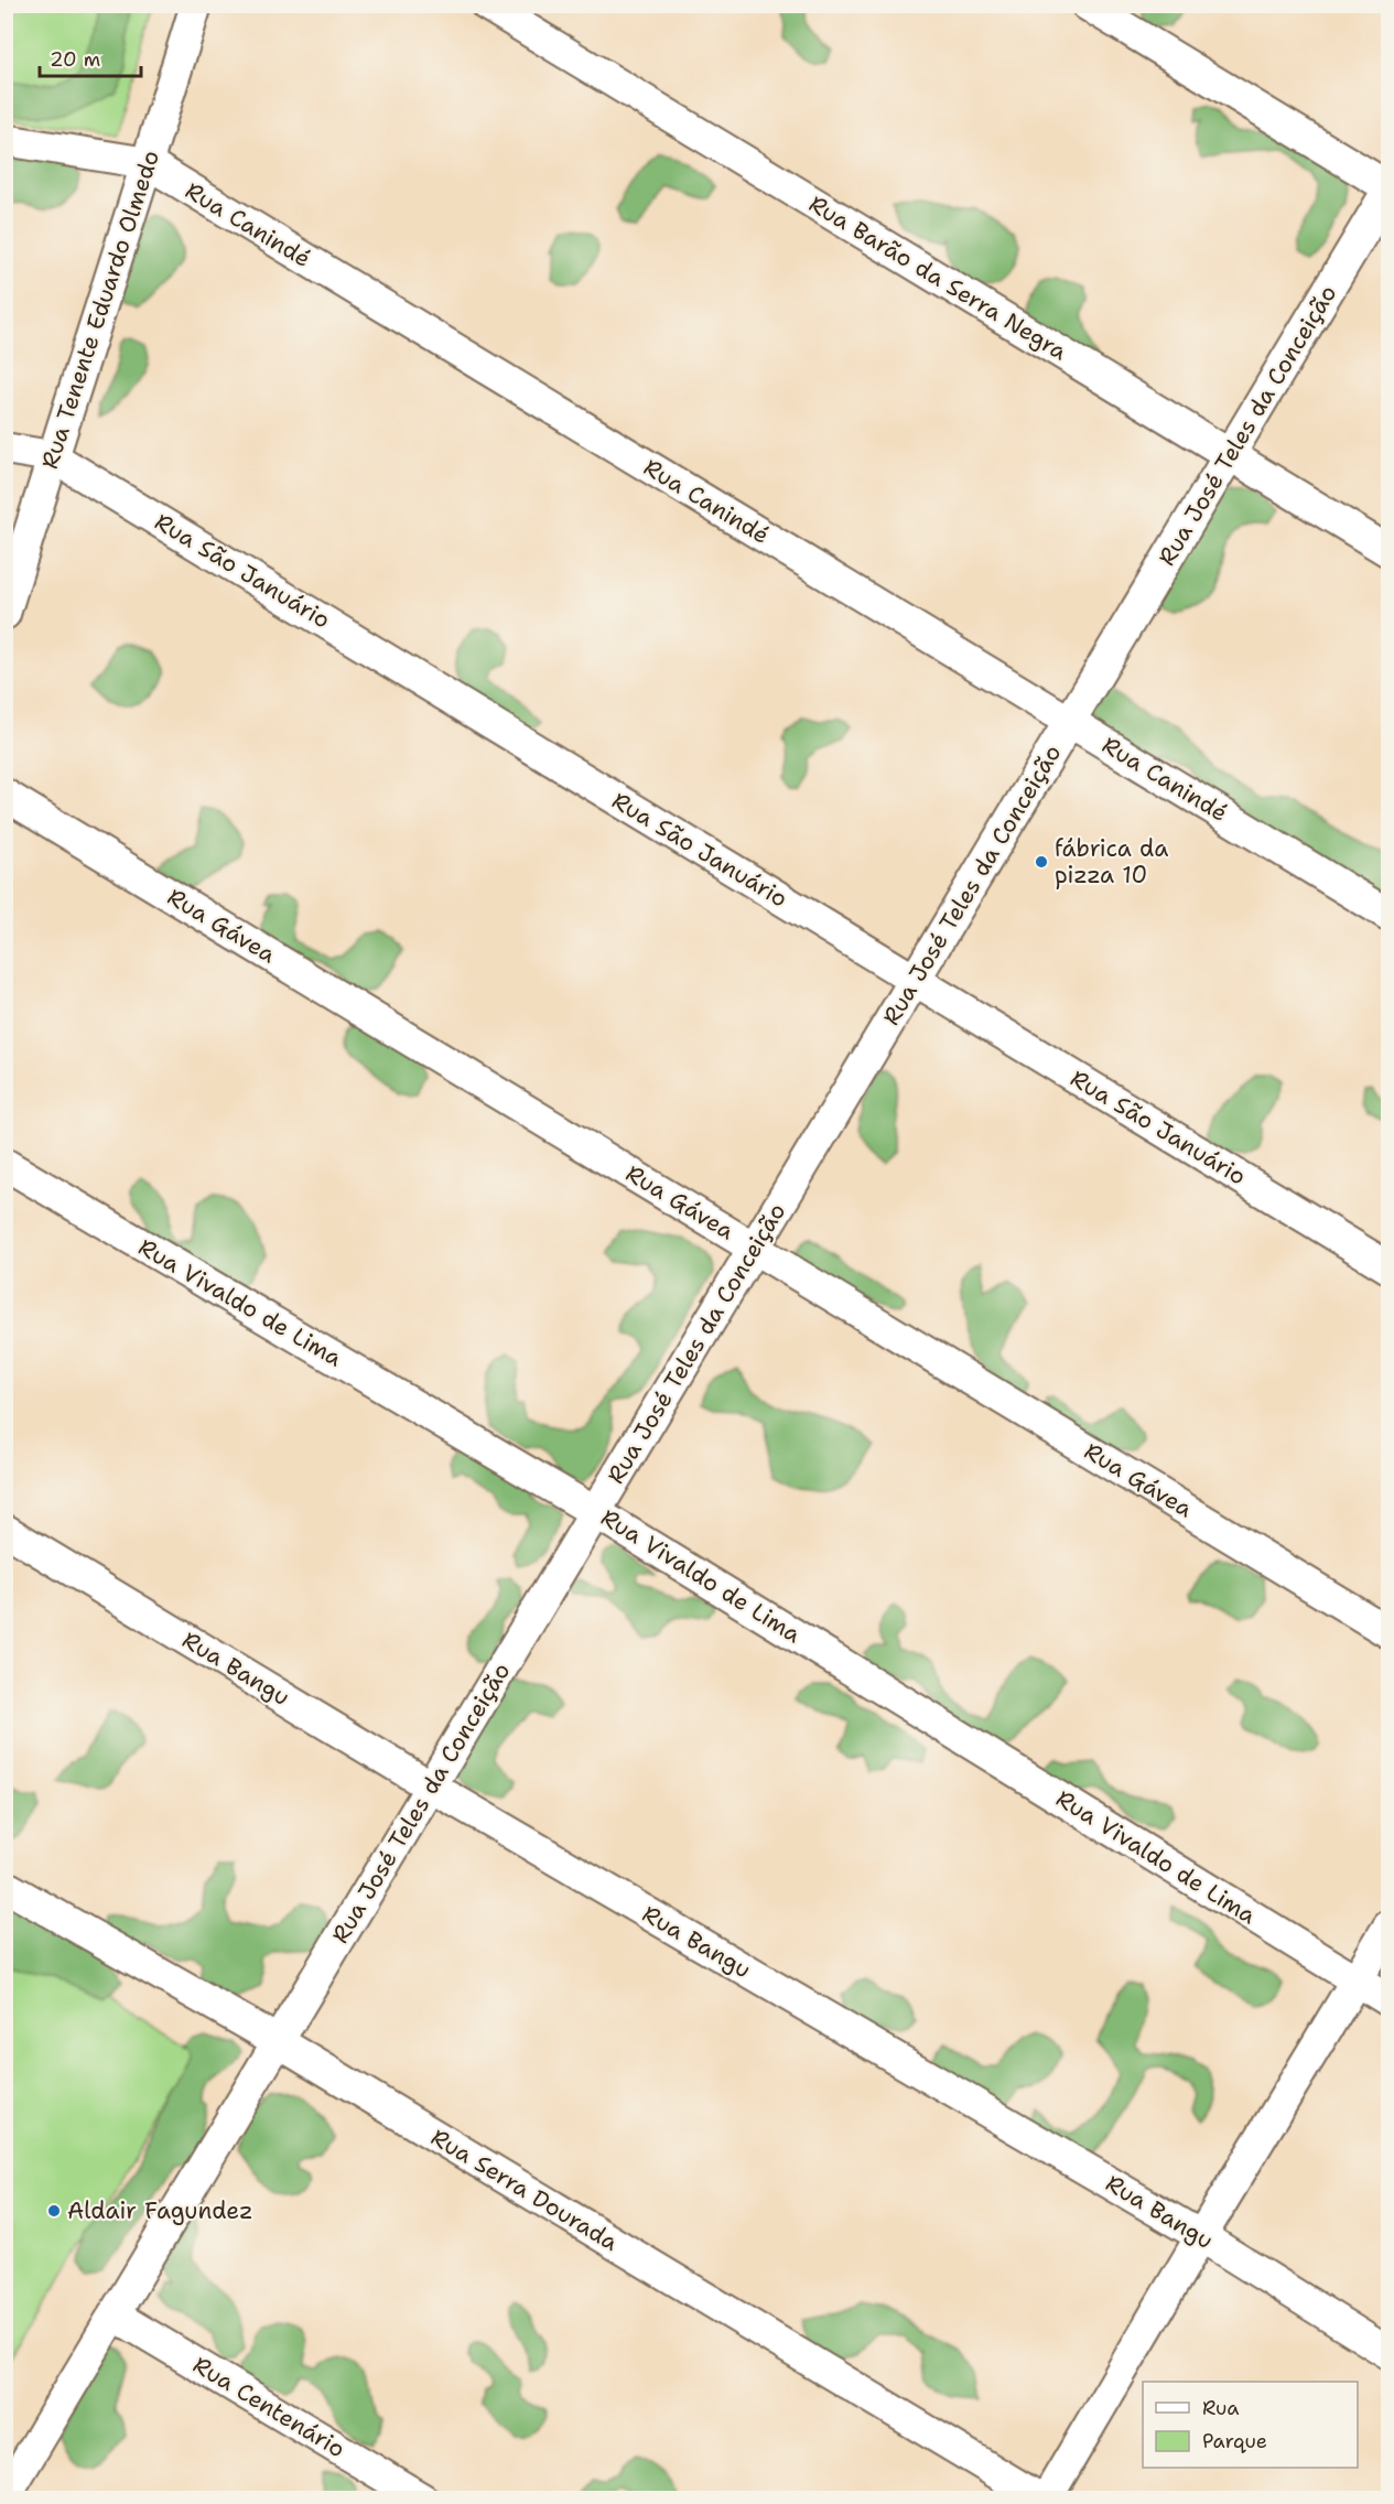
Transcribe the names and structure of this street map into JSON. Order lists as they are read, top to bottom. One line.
{"streets":{"street":["Rua Canindé","Rua Barão da Serra Negra","Rua Tenente Eduardo Olmedo","Rua José Teles da Conceição","Rua São Januário","Rua Gávea","Rua Vivaldo de Lima","Rua Bangu","Rua Serra Dourada","Rua Centenário"]},"crossings":[["Rua Canindé","Rua Tenente Eduardo Olmedo"],["Rua Canindé","Rua José Teles da Conceição"],["Rua Barão da Serra Negra","Rua José Teles da Conceição"],["Rua Tenente Eduardo Olmedo","Rua São Januário"],["Rua José Teles da Conceição","Rua São Januário"],["Rua José Teles da Conceição","Rua Gávea"],["Rua José Teles da Conceição","Rua Vivaldo de Lima"],["Rua José Teles da Conceição","Rua Bangu"],["Rua José Teles da Conceição","Rua Serra Dourada"],["Rua José Teles da Conceição","Rua Centenário"]],"places":["fábrica da pizza 10","Aldair Fagundez"],"legend":["Rua","Parque"],"scale_bar":"20 m"}
